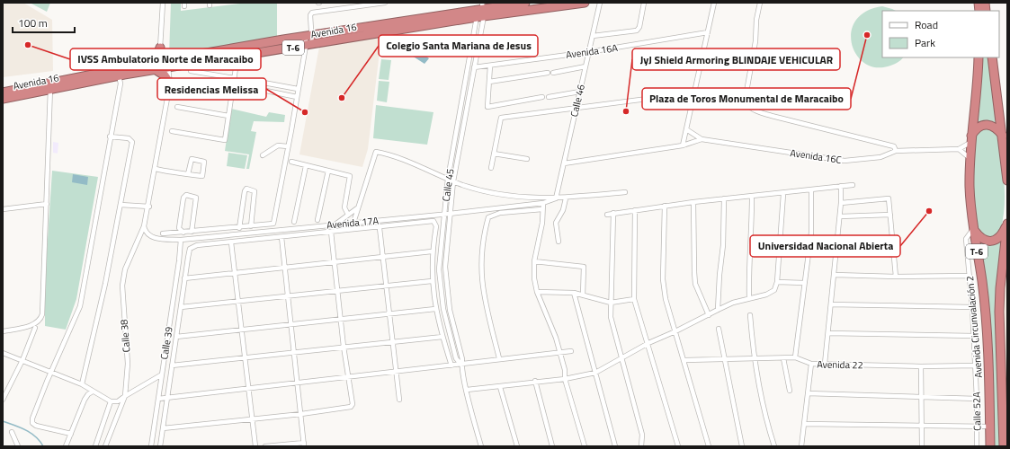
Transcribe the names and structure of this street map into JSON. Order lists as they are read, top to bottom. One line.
{"streets":{"highway":["Avenida 16","T-6","Avenida Circunvalación 2"],"street":["Avenida 16A","Calle 46","Avenida 16C","Calle 45","Avenida 17A","Calle 38","Calle 39","Avenida 22","Calle 52A"]},"crossings":[["Avenida 16","Calle 45"],["Avenida 16","Calle 38"],["T-6","Avenida Circunvalación 2"],["T-6","Calle 52A"],["Avenida 16A","Calle 46"],["Avenida 16A","Calle 45"],["Calle 46","Avenida 17A"],["Avenida 16C","Avenida Circunvalación 2"],["Calle 45","Avenida 17A"],["Avenida 17A","Calle 38"],["Avenida 17A","Calle 39"],["Avenida Circunvalación 2","Calle 52A"],["Avenida 22","Calle 52A"]],"places":["Plaza de Toros Monumental de Maracaibo","IVSS Ambulatorio Norte de Maracaibo","Colegio Santa Mariana de Jesus","JyJ Shield Armoring BLINDAJE VEHICULAR","Residencias Melissa","Universidad Nacional Abierta"],"legend":["Road","Park"],"scale_bar":"100 m"}
